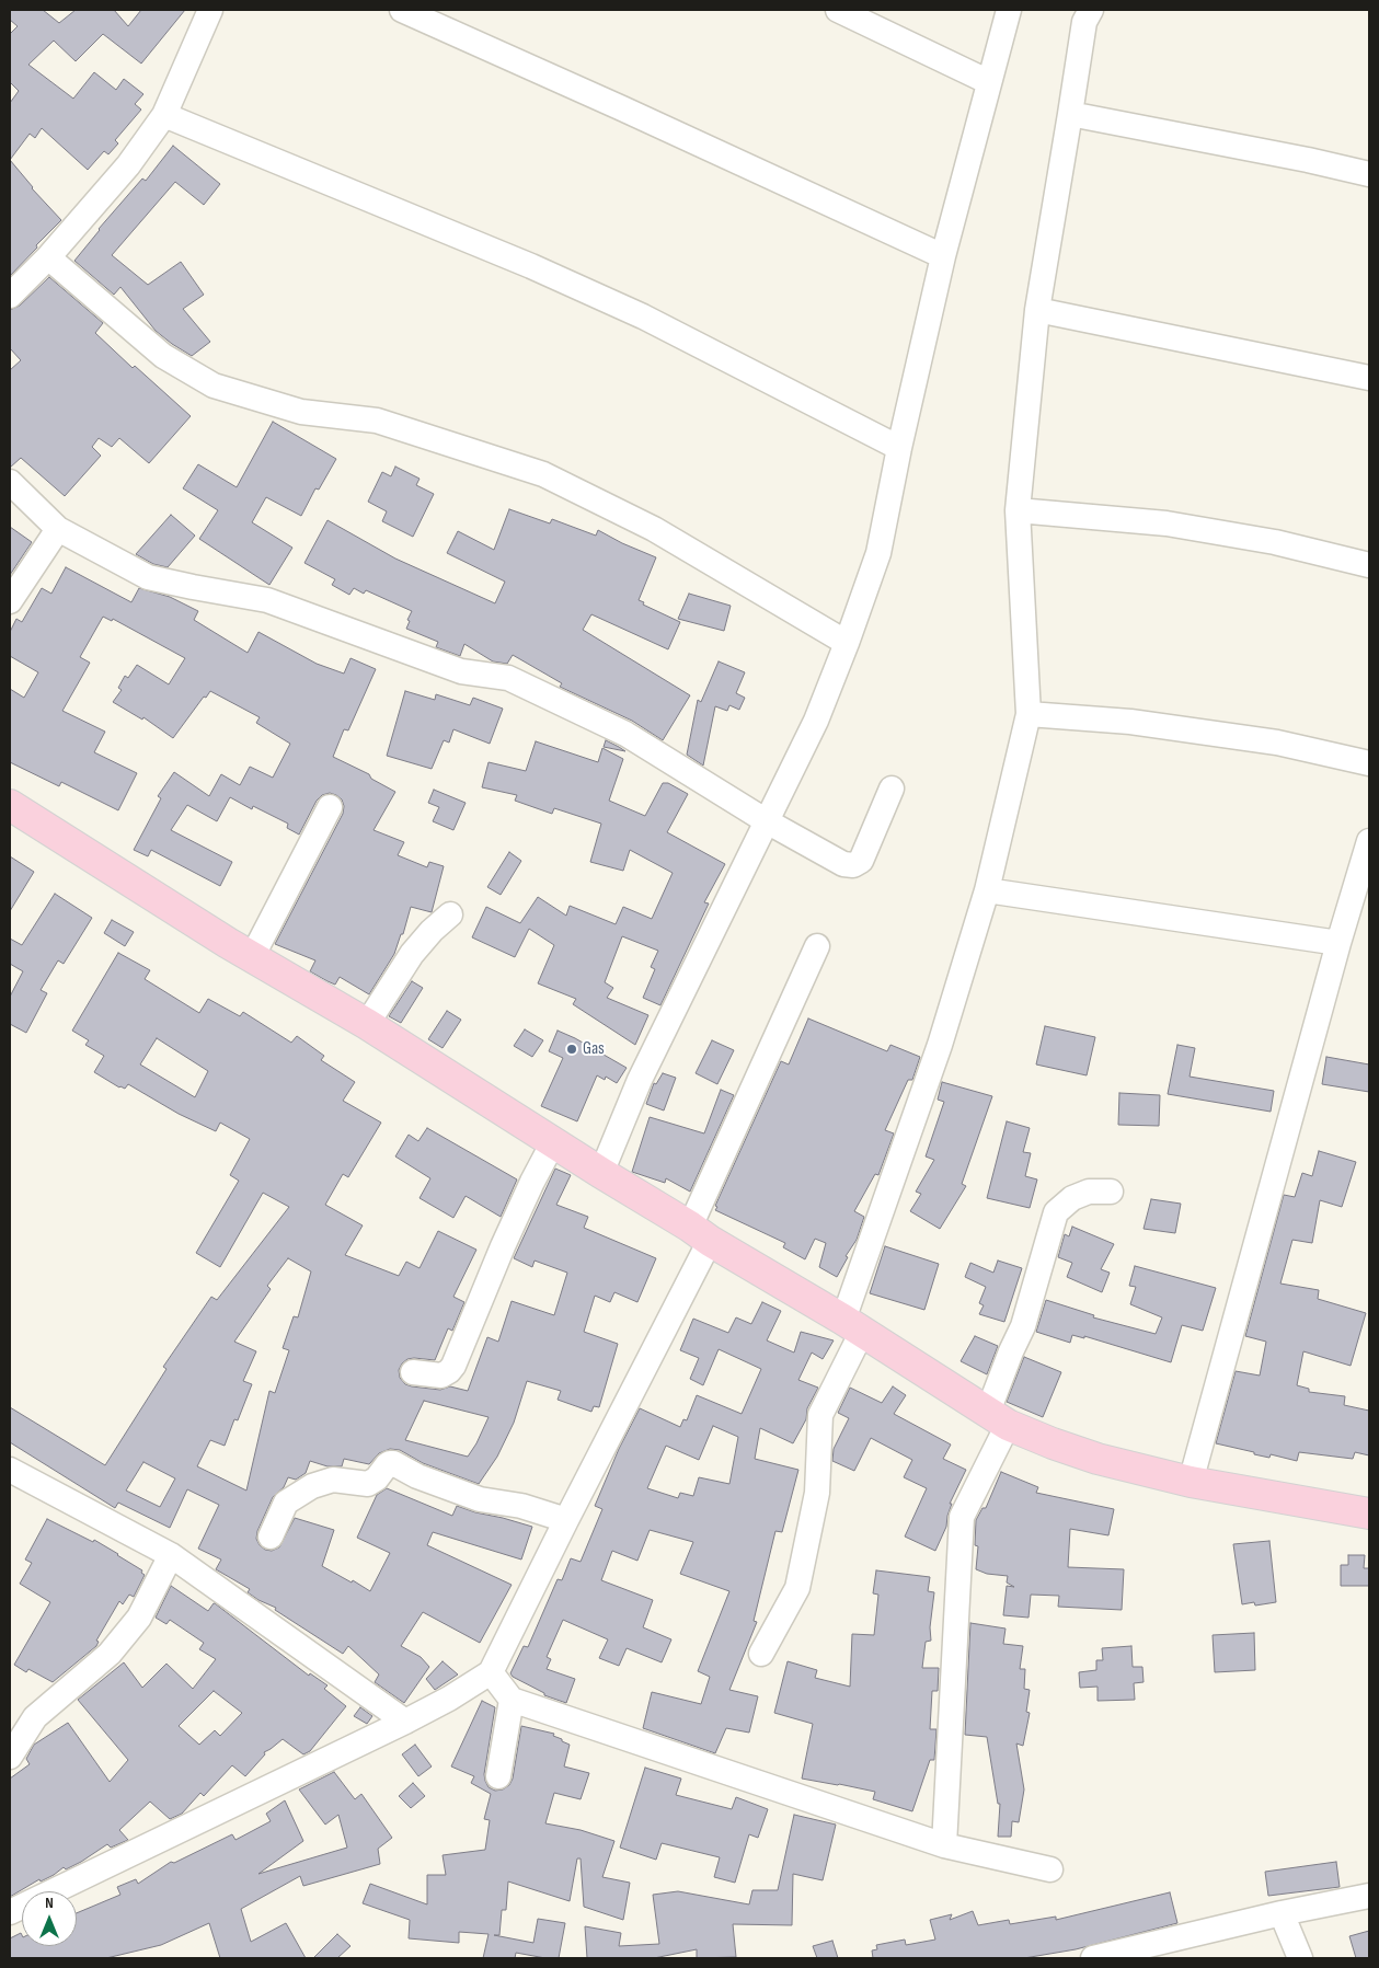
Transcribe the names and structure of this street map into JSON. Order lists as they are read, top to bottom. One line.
{"places":["Gas"],"north":"top"}
